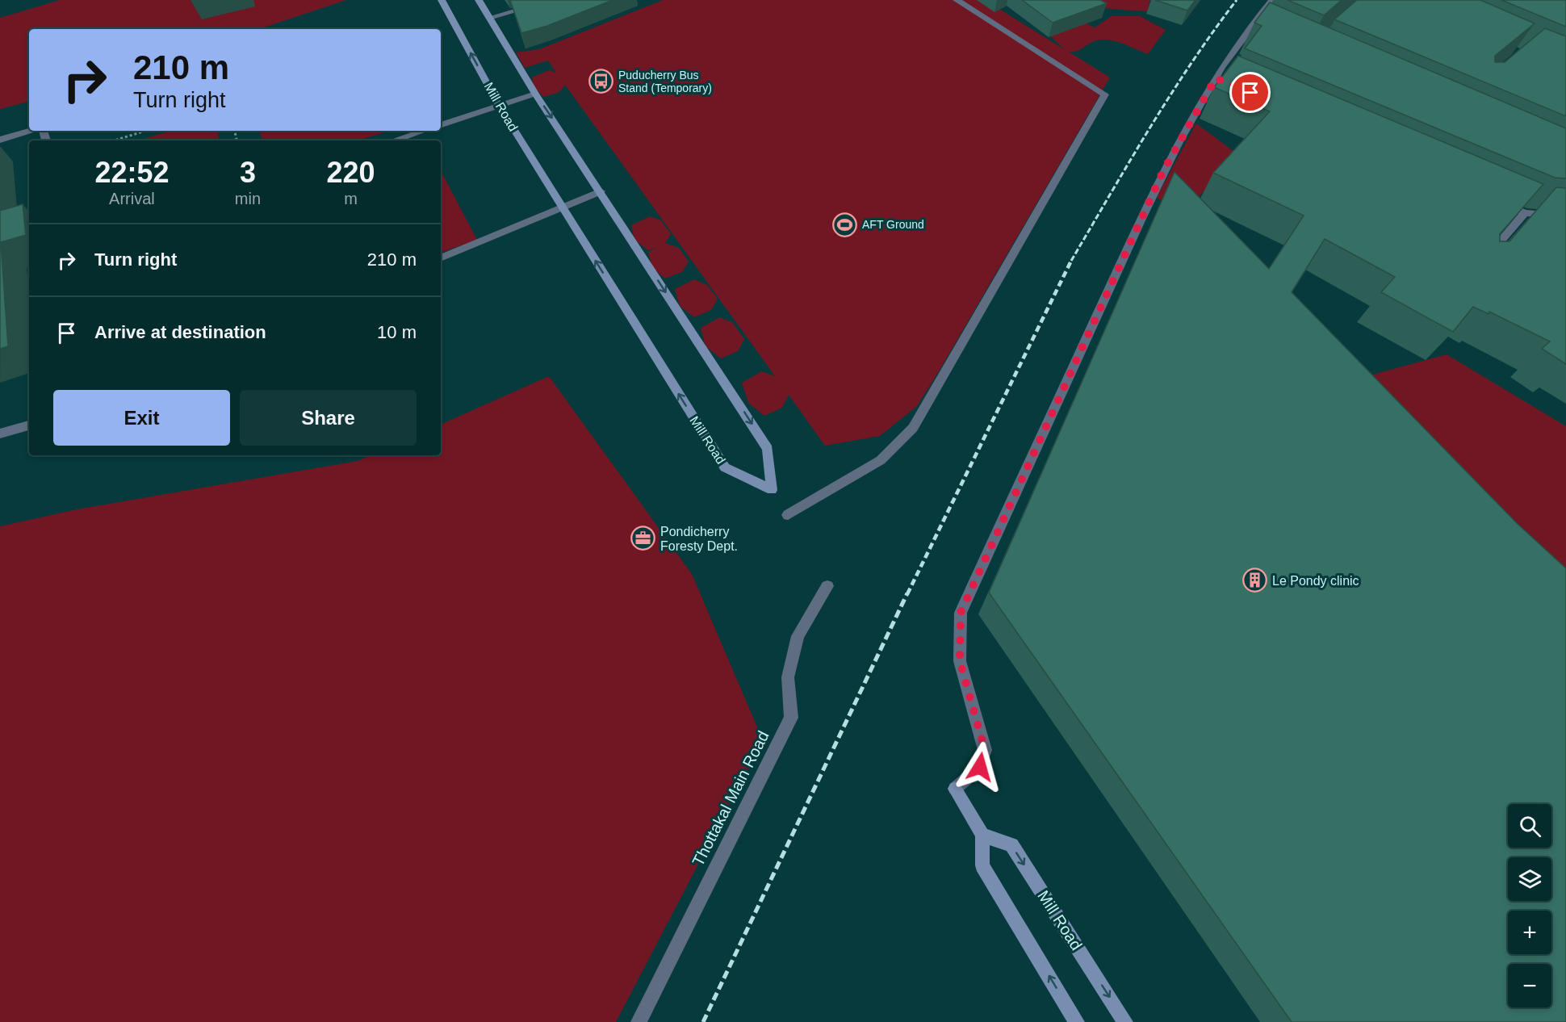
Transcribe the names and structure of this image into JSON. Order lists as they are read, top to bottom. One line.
{"streets":{"main road":["Mill Road"],"street":["Thottakal Main Road"]},"places":{"bus stop":["Puducherry Bus Stand (Temporary)"],"sports":["AFT Ground"],"office":["Pondicherry Foresty Dept."],"building":["Le Pondy clinic"]},"page":{"turn":["210 m","Turn right"],"eta":["22:52","Arrival","3","min","220","m"],"list":[{"name":"Turn right","value":"210 m"},{"name":"Arrive at destination","value":"10 m"}],"buttons":["Exit","Share"],"map_buttons":["+","−"]}}
